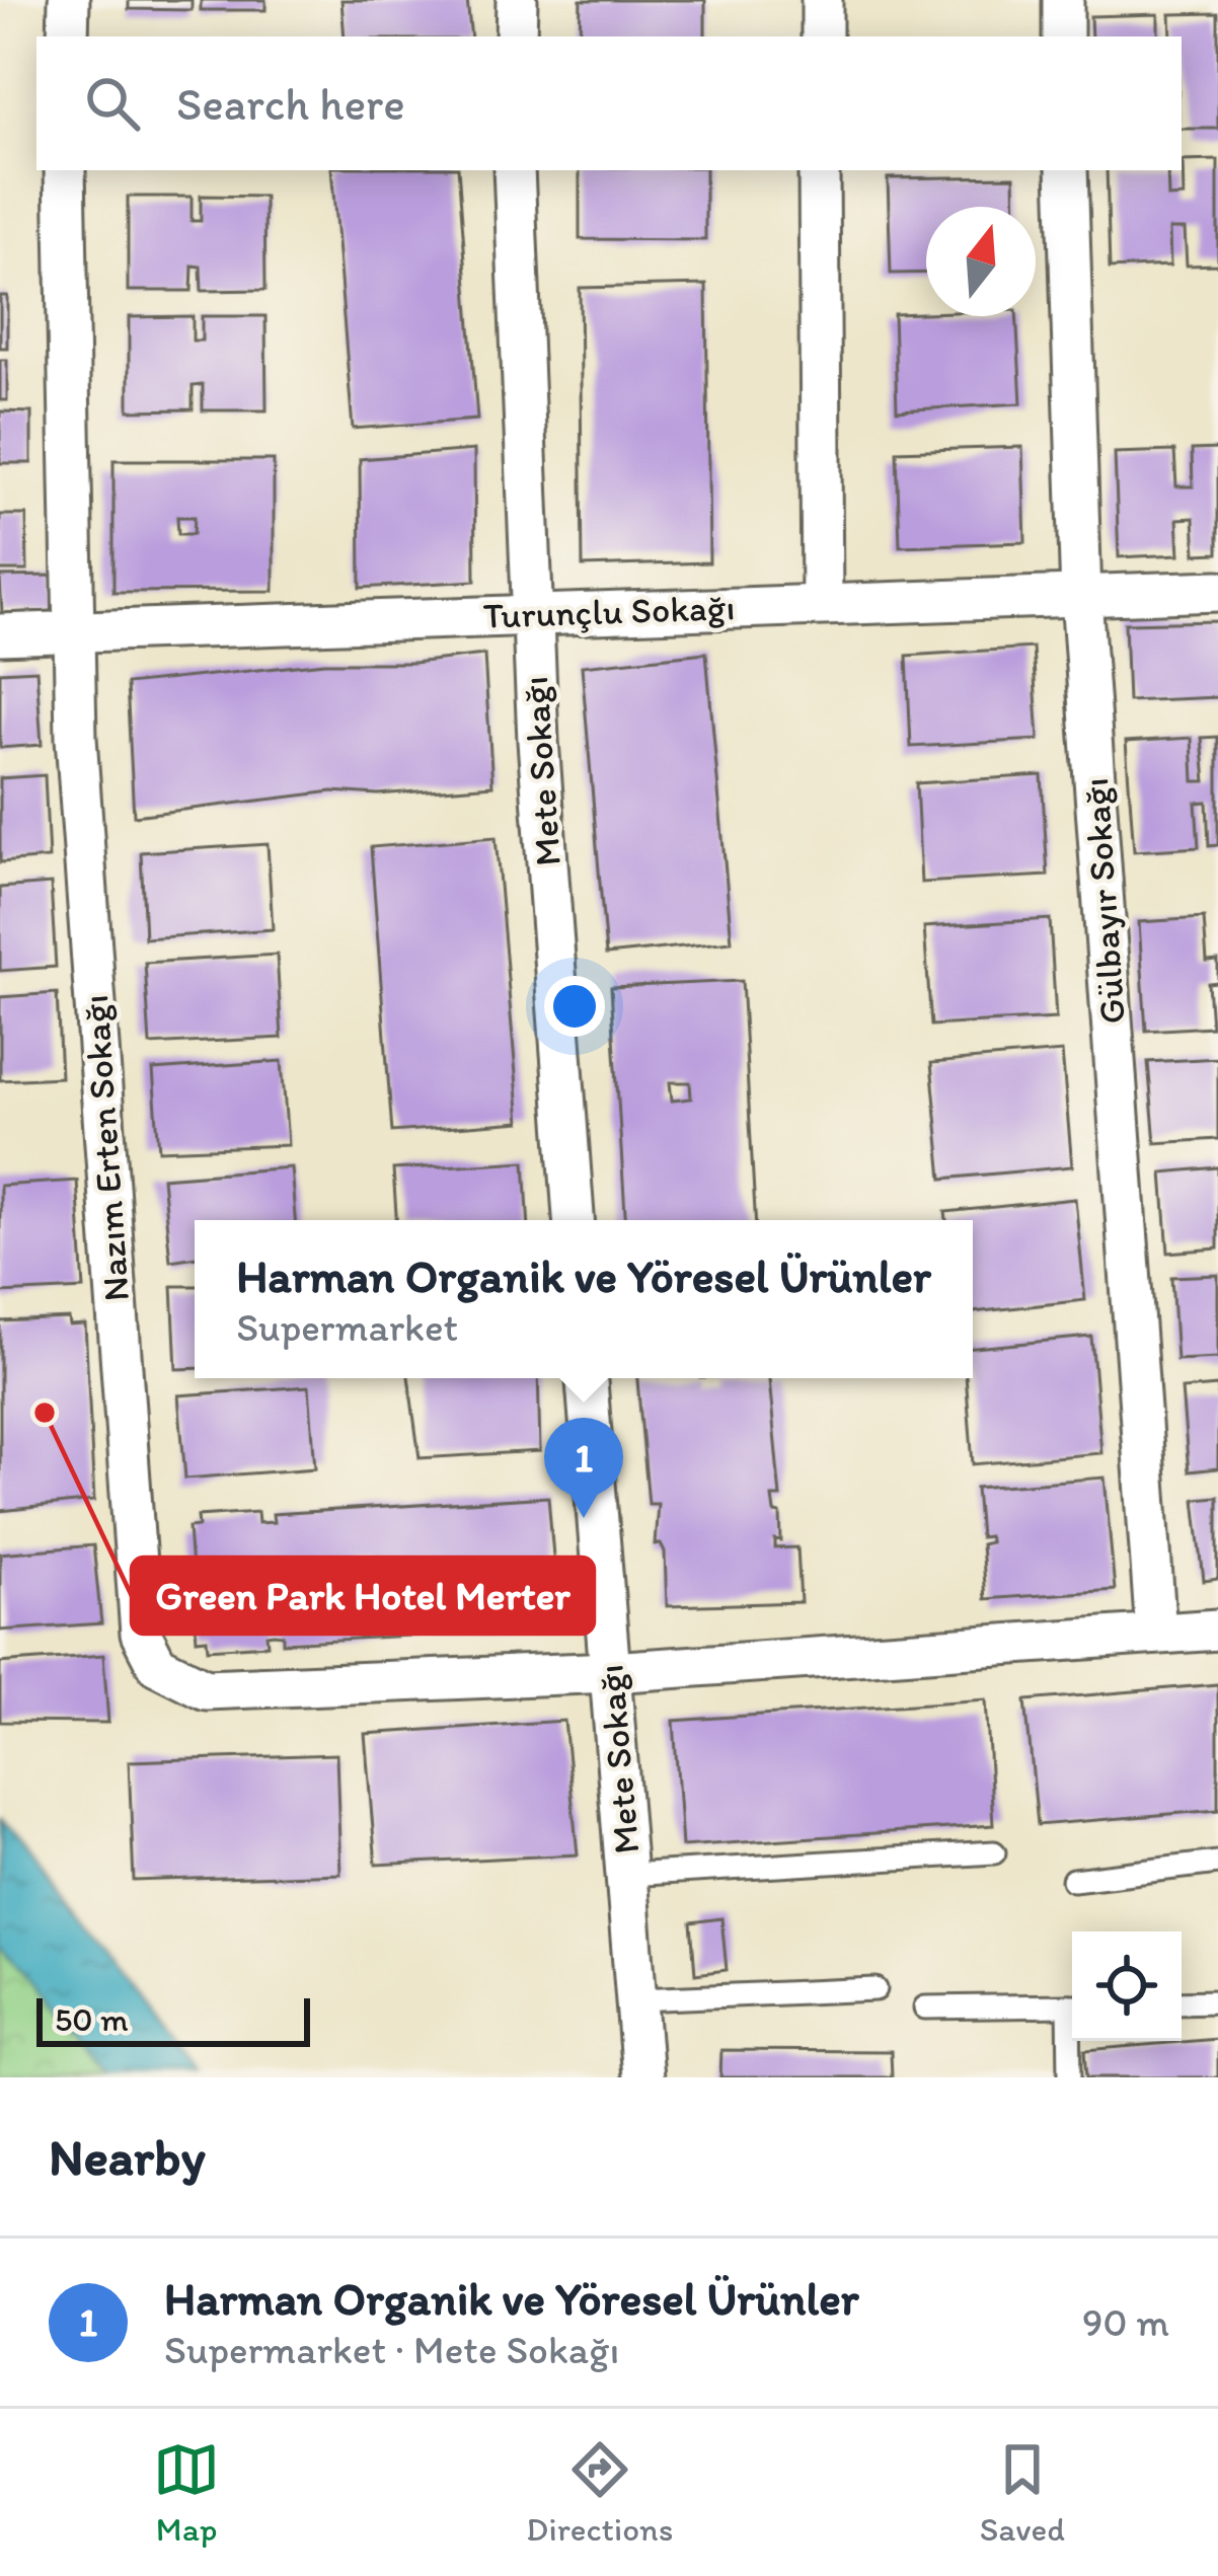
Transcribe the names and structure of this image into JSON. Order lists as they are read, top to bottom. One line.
{"streets":{"street":["Turunçlu Sokağı","Mete Sokağı","Gülbayır Sokağı","Nazım Erten Sokağı"]},"crossings":[["Turunçlu Sokağı","Mete Sokağı"],["Turunçlu Sokağı","Gülbayır Sokağı"],["Turunçlu Sokağı","Nazım Erten Sokağı"],["Mete Sokağı","Nazım Erten Sokağı"],["Gülbayır Sokağı","Nazım Erten Sokağı"]],"places":["Green Park Hotel Merter"],"scale_bar":"50 m","north":"top","page":{"search":"Search here","popup":["Harman Organik ve Yöresel Ürünler","Supermarket"],"pins":"1","scale":"50 m","heading":"Nearby","list":[{"mark":"1","name":"Harman Organik ve Yöresel Ürünler","note":"Supermarket · Mete Sokağı","value":"90 m"}],"nav":["Map","Directions","Saved"]}}
